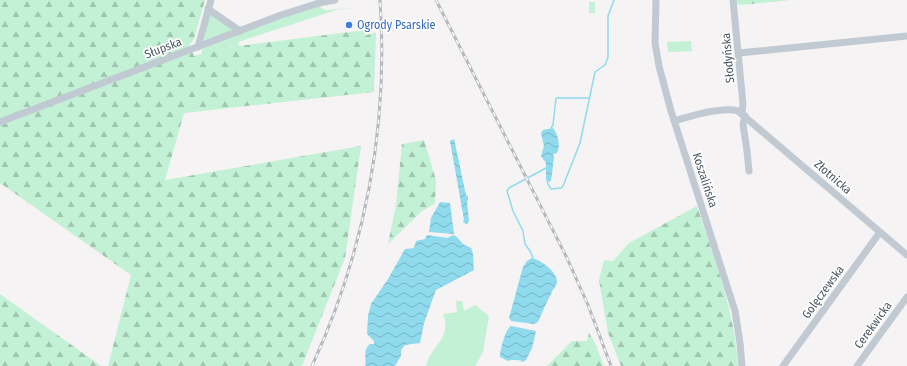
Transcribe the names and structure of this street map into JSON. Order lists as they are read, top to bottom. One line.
{"streets":{"street":["Słupska","Słodyńska","Złotnicka","Koszalińska","Golęczewska","Cerekwicka"]},"crossings":[["Słodyńska","Złotnicka"],["Złotnicka","Golęczewska"]],"places":["Ogrody Psarskie"]}
